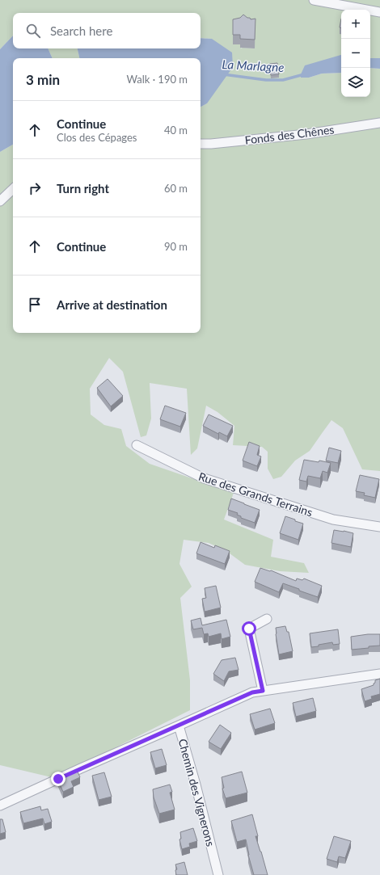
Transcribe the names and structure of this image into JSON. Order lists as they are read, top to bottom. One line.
{"streets":{"street":["Fonds des Chênes","Rue des Grands Terrains","Chemin des Vignerons"]},"water":["La Marlagne"],"page":{"map_buttons":["+","−"],"search":"Search here","heading":["3 min","Walk · 190 m"],"list":[["Continue","Clos des Cépages","40 m"],["Turn right","60 m"],["Continue","90 m"],"Arrive at destination"]}}
